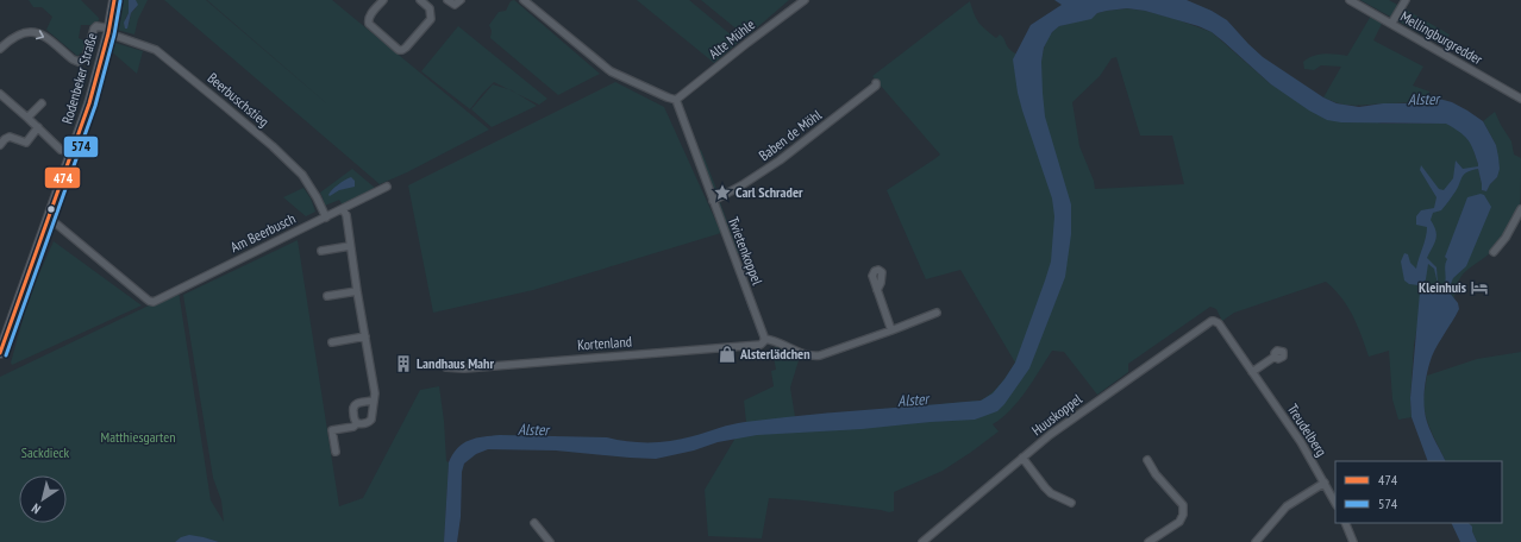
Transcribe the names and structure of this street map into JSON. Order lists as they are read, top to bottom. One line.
{"streets":{"street":["Mellingburgredder","Alte Mühle","Rodenbeker Straße","Beerbuschstieg","Baben de Möhl","Am Beerbusch","Twietenkoppel","Kortenland","Huuskoppel","Treudelberg"]},"crossings":[["Alte Mühle","Twietenkoppel"],["Rodenbeker Straße","Beerbuschstieg"],["Rodenbeker Straße","Am Beerbusch"],["Beerbuschstieg","Am Beerbusch"],["Baben de Möhl","Twietenkoppel"],["Twietenkoppel","Kortenland"],["Huuskoppel","Treudelberg"]],"water":["Alster"],"parks":["Matthiesgarten","Sackdieck"],"places":{"place":["Carl Schrader"],"hotel":["Kleinhuis"],"shop":["Alsterlädchen"],"building":["Landhaus Mahr"]},"lines":["transit line 474","transit line 574"],"legend":["474","574"],"north":"bottom left"}
